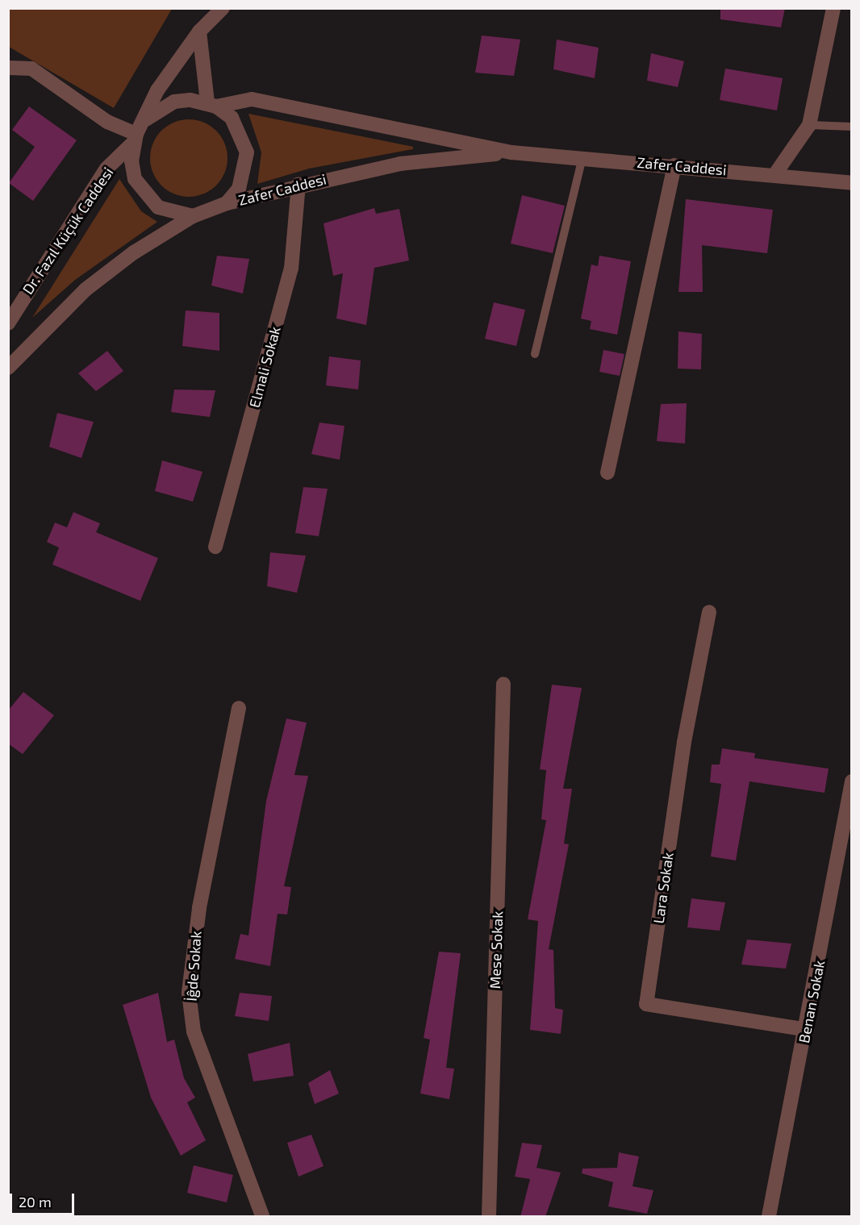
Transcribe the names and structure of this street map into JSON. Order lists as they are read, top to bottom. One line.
{"streets":{"street":["Zafer Caddesi","Dr. Fazıl Küçük Caddesi","Elmali Sokak","Lara Sokak","Mese Sokak","İĝde Sokak","Benan Sokak"]},"crossings":[["Zafer Caddesi","Dr. Fazıl Küçük Caddesi"],["Zafer Caddesi","Elmali Sokak"],["Lara Sokak","Benan Sokak"]],"scale_bar":"20 m"}
